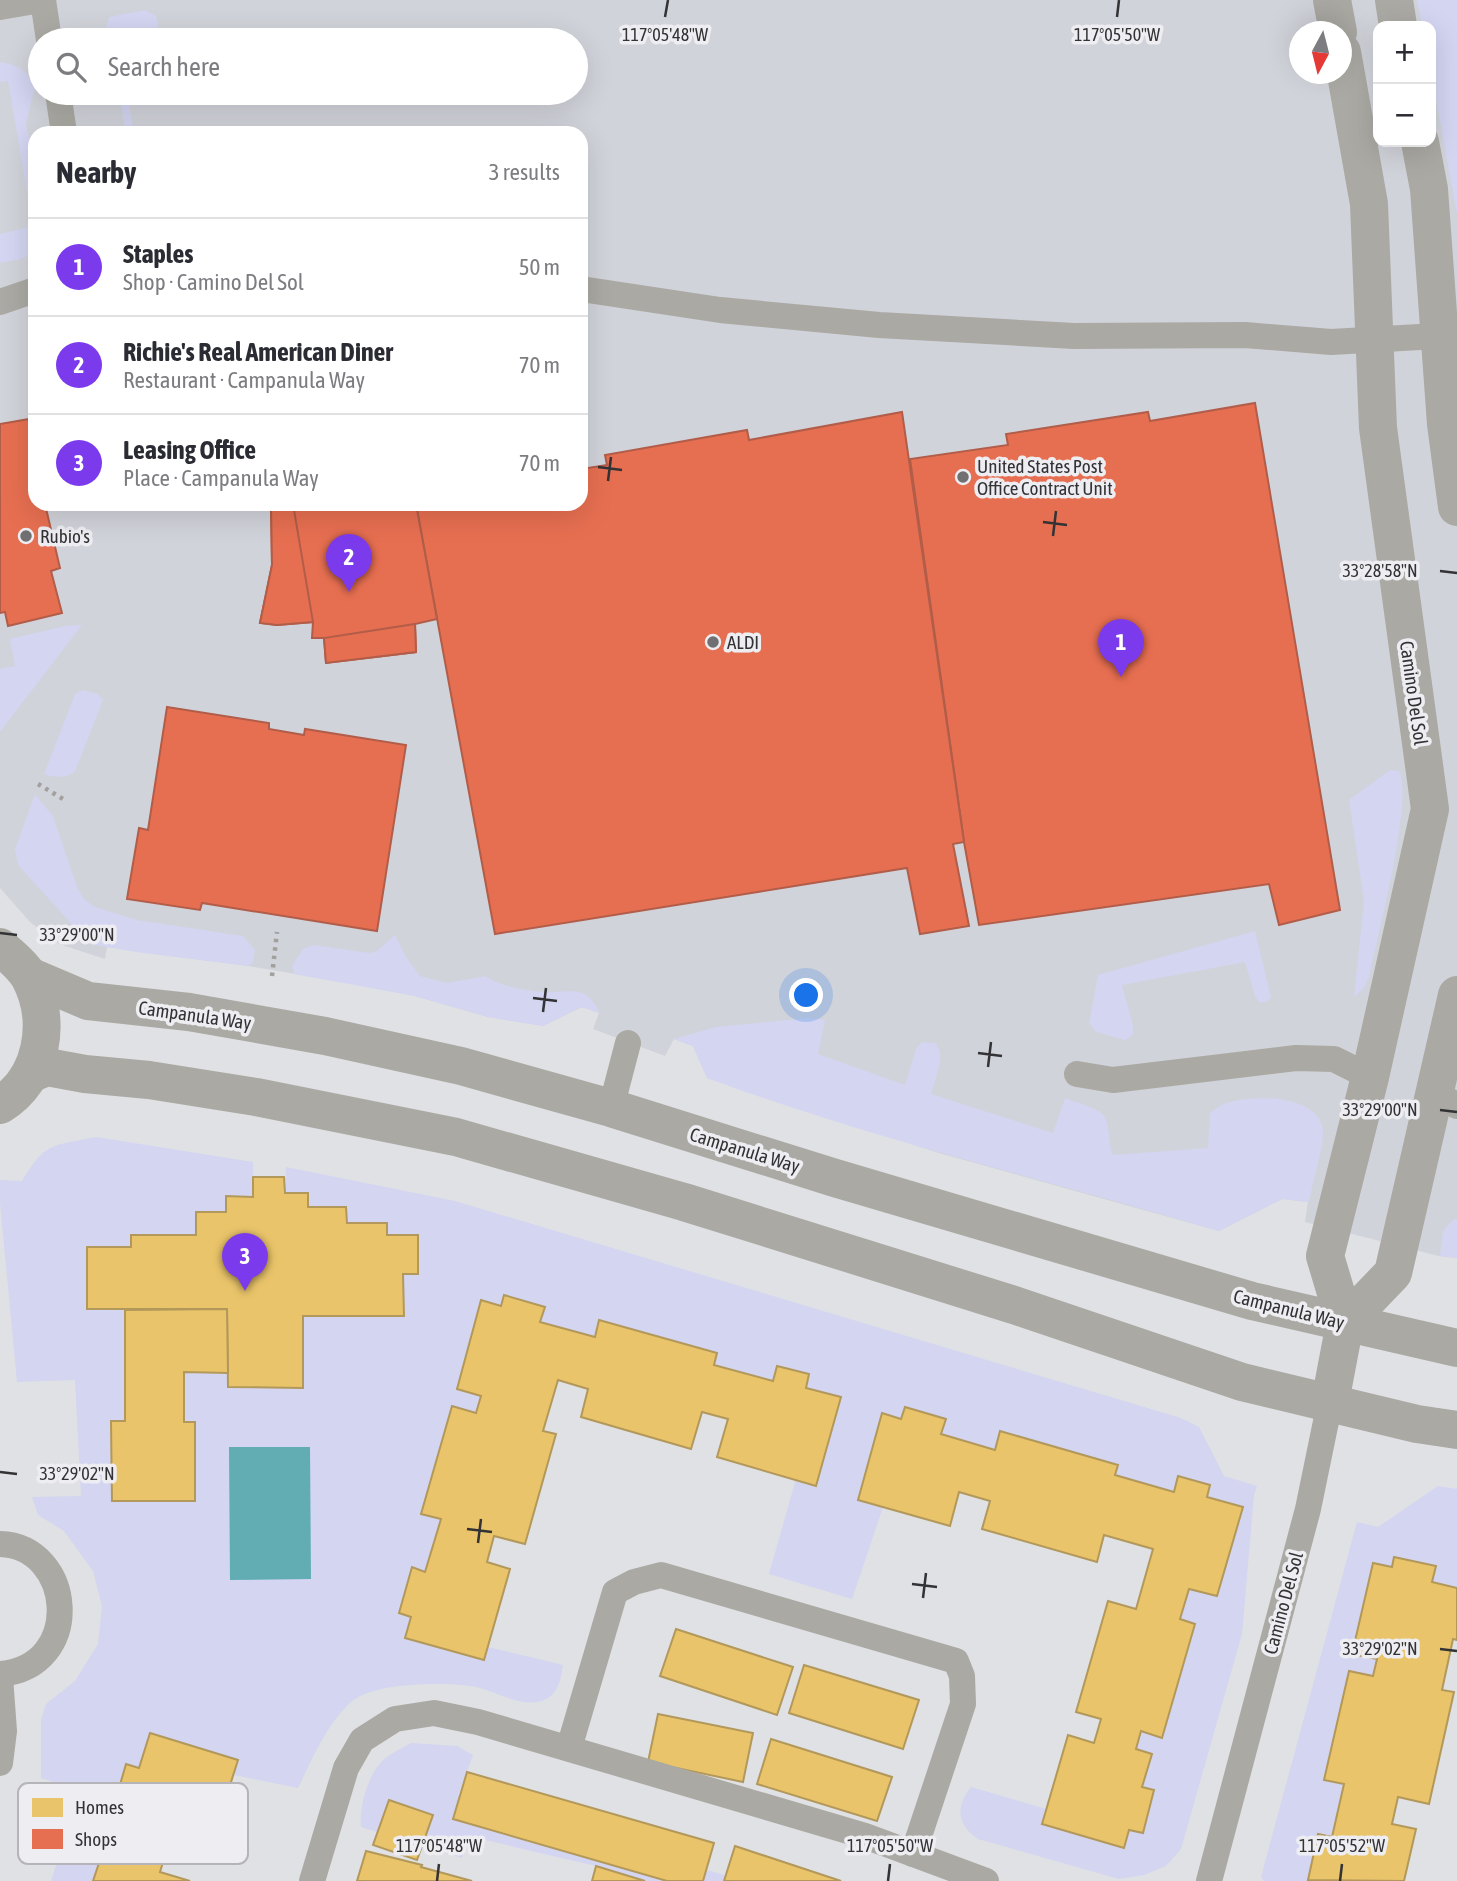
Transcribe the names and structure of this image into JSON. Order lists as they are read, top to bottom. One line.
{"streets":{"street":["Camino Del Sol","Campanula Way"]},"crossings":[["Camino Del Sol","Campanula Way"]],"places":["United States Post Office Contract Unit","Rubio's","ALDI"],"legend":["Homes","Shops"],"north":"bottom","page":{"map_buttons":["+","−"],"search":"Search here","heading":["Nearby","3 results"],"list":[{"mark":"1","name":"Staples","note":"Shop · Camino Del Sol","value":"50 m"},{"mark":"2","name":"Richie's Real American Diner","note":"Restaurant · Campanula Way","value":"70 m"},{"mark":"3","name":"Leasing Office","note":"Place · Campanula Way","value":"70 m"}],"pins":["2","1","3"]},"coordinates":["117°05'48\"W","117°05'50\"W","33°28'58\"N","33°29'00\"N","33°29'02\"N","117°05'52\"W"]}
